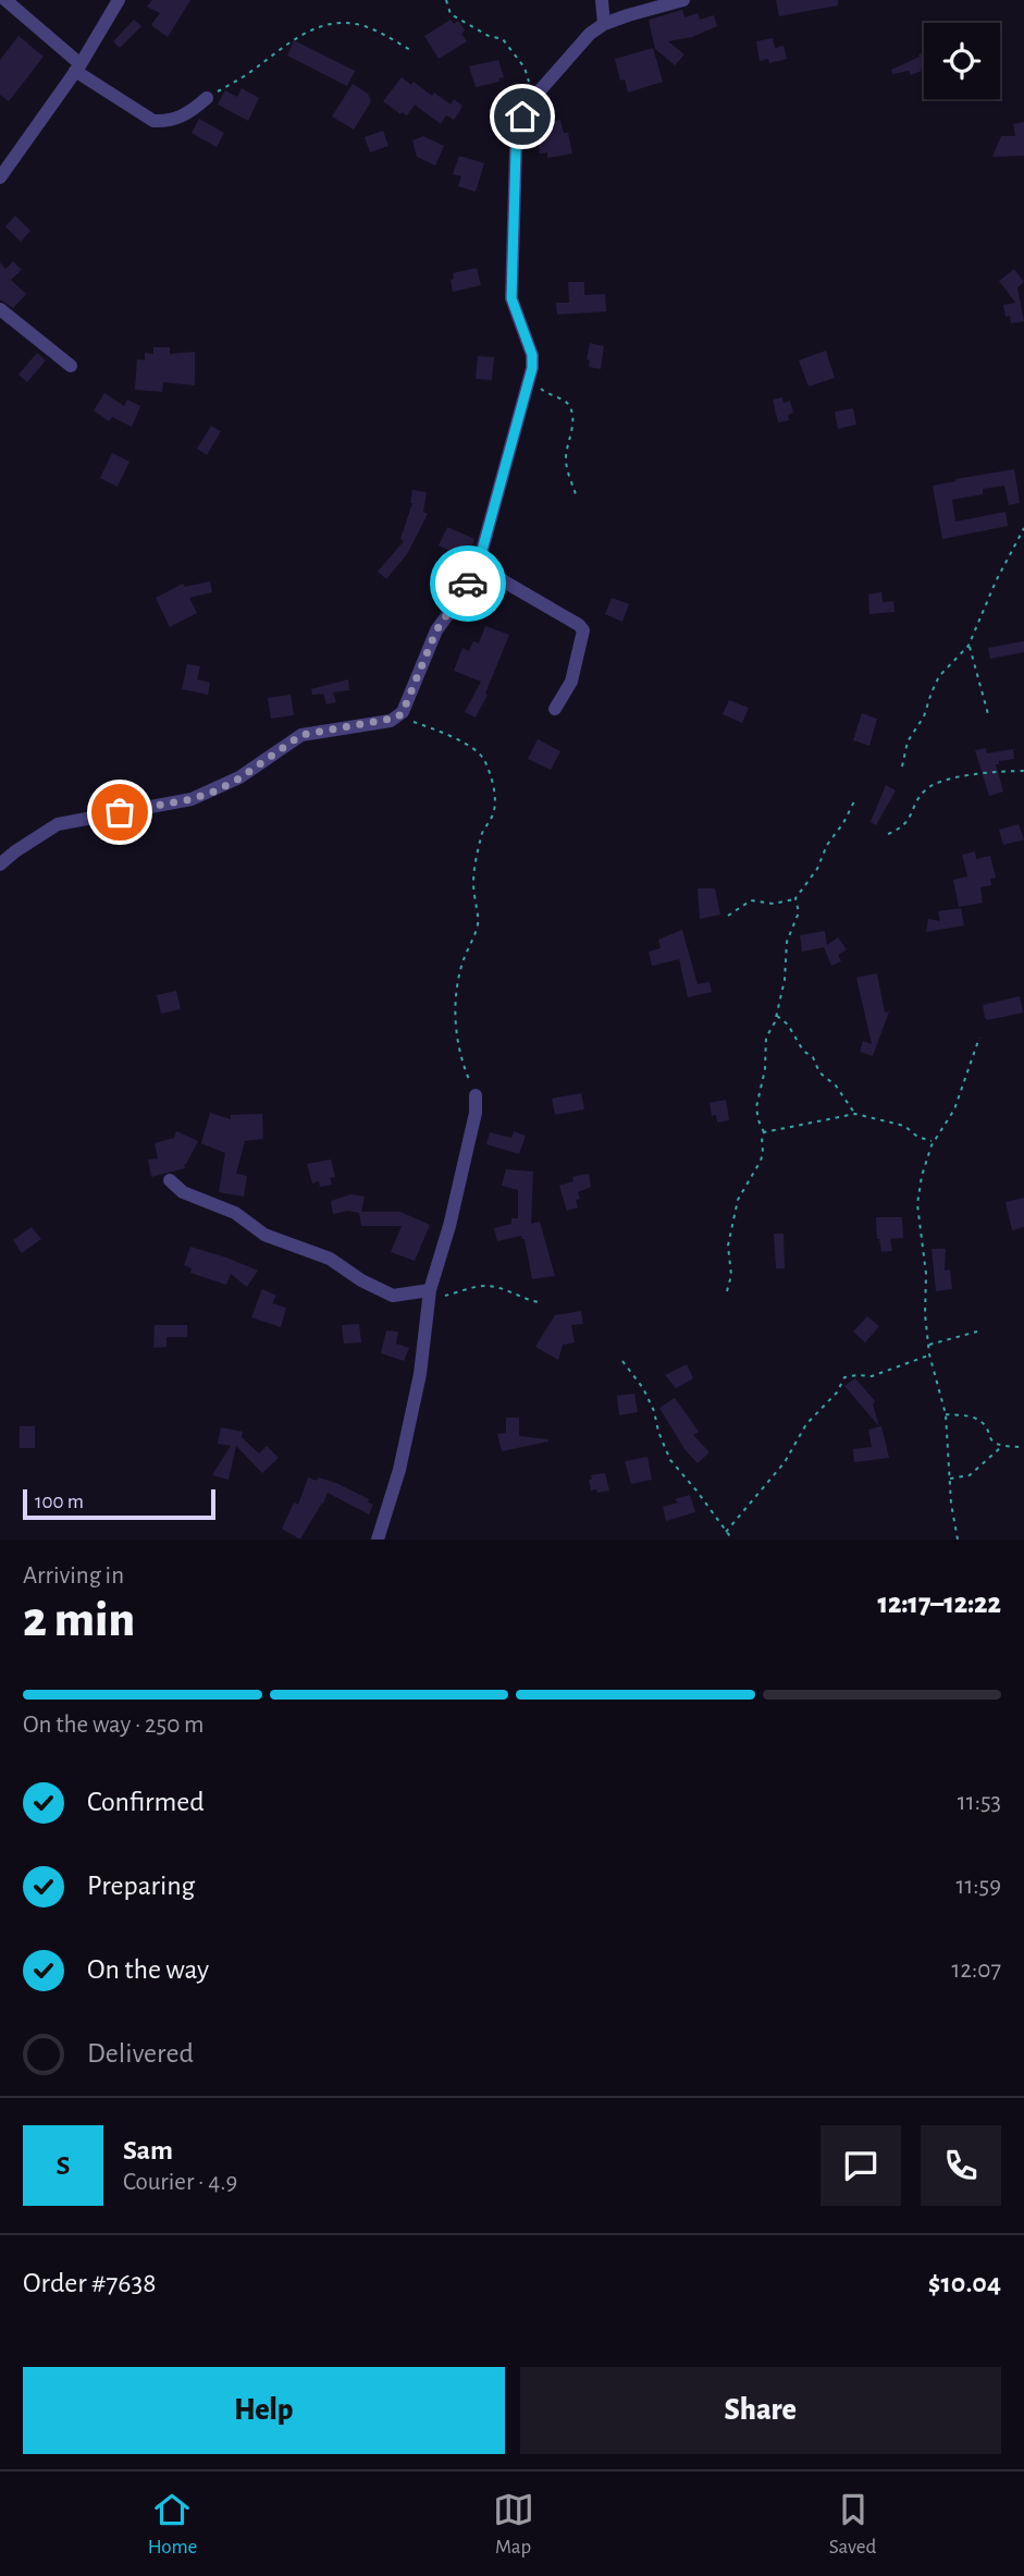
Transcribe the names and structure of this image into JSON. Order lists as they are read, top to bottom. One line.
{"scale_bar":"100 m","page":{"scale":"100 m","heading":["2 min","Arriving in","12:17–12:22"],"panel":["Sam","Courier · 4.9","Order #7638","$10.04"],"bar":"On the way · 250 m","list":[["Confirmed","11:53"],["Preparing","11:59"],["On the way","12:07"],"Delivered"],"round":"S","buttons":["Help","Share"],"tabs":["Home","Map","Saved"]}}
